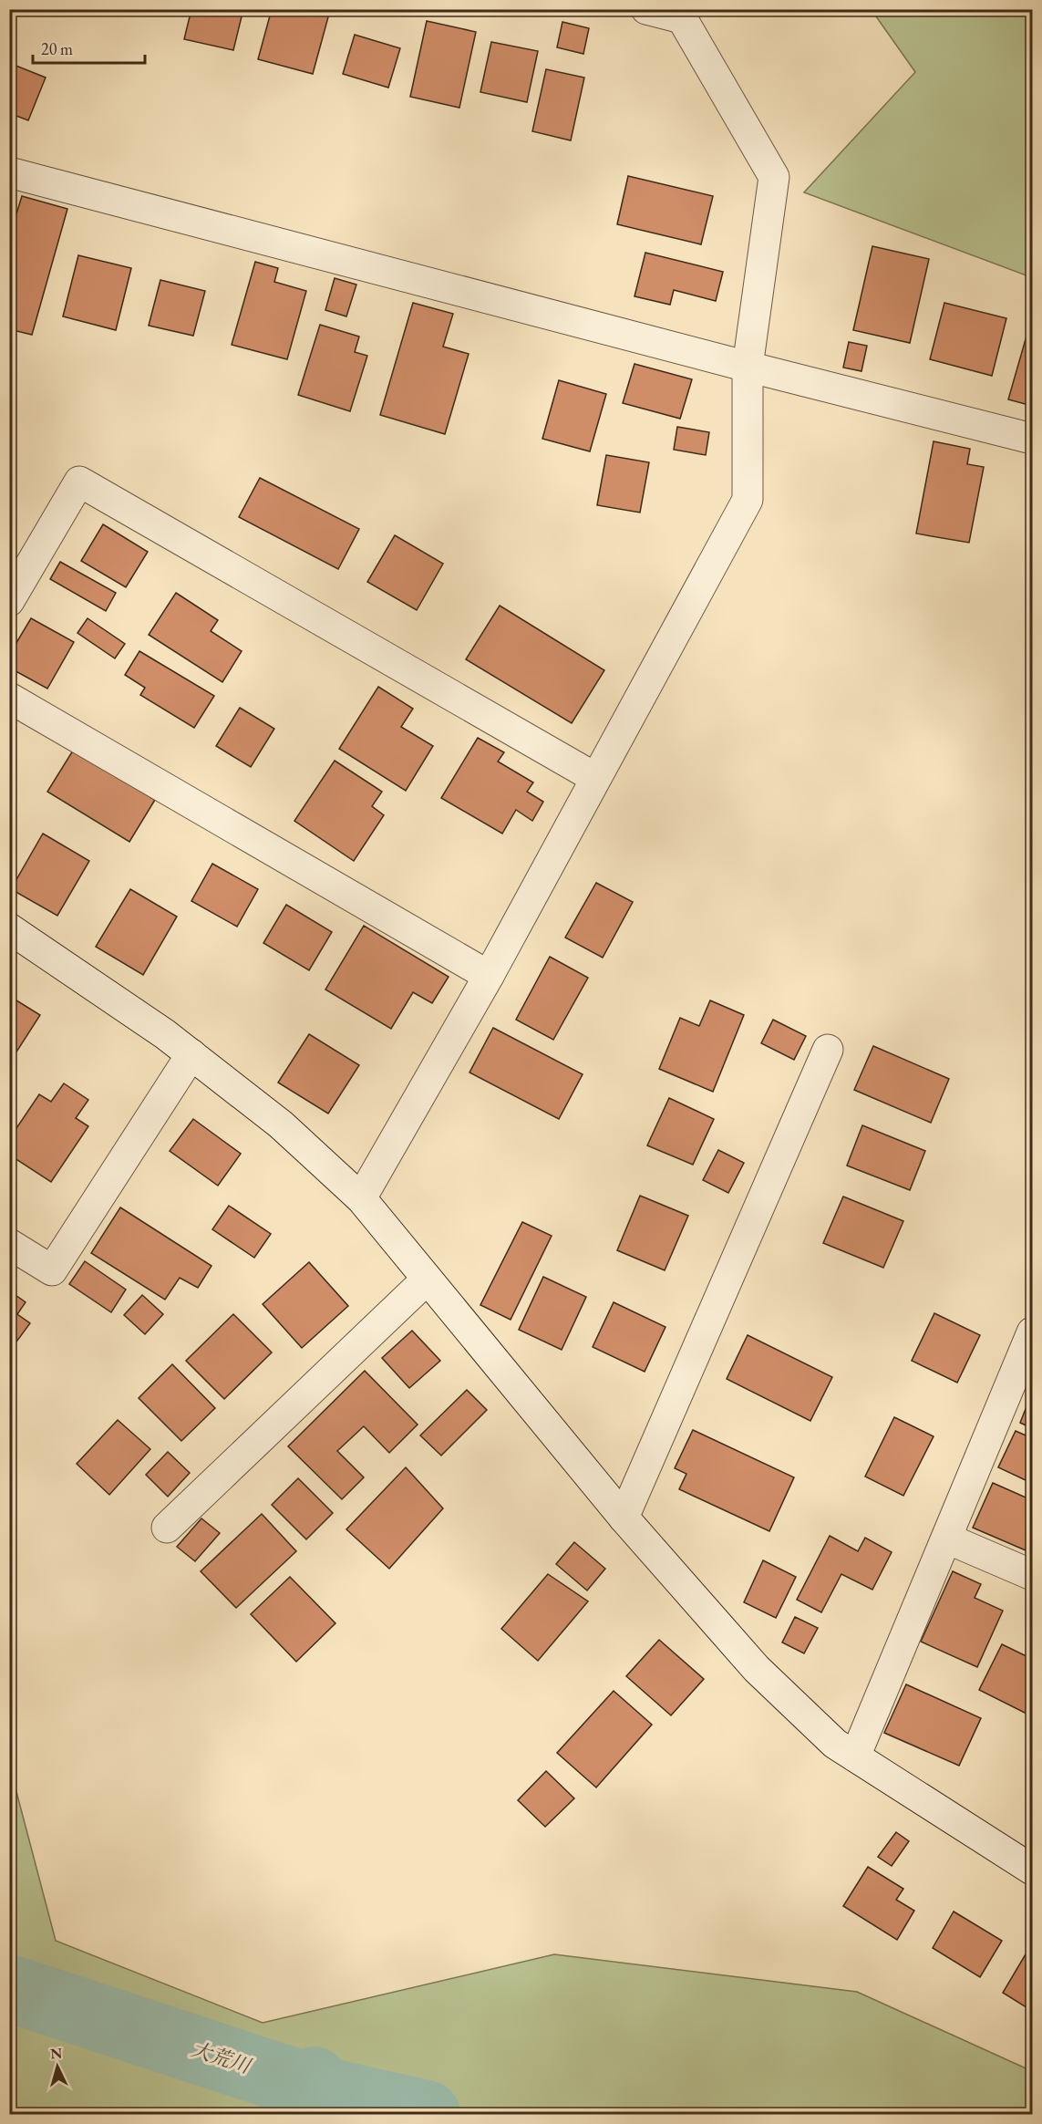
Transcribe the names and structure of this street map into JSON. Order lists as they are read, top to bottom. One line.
{"water":["大荒川"],"scale_bar":"20 m","north":"top"}
